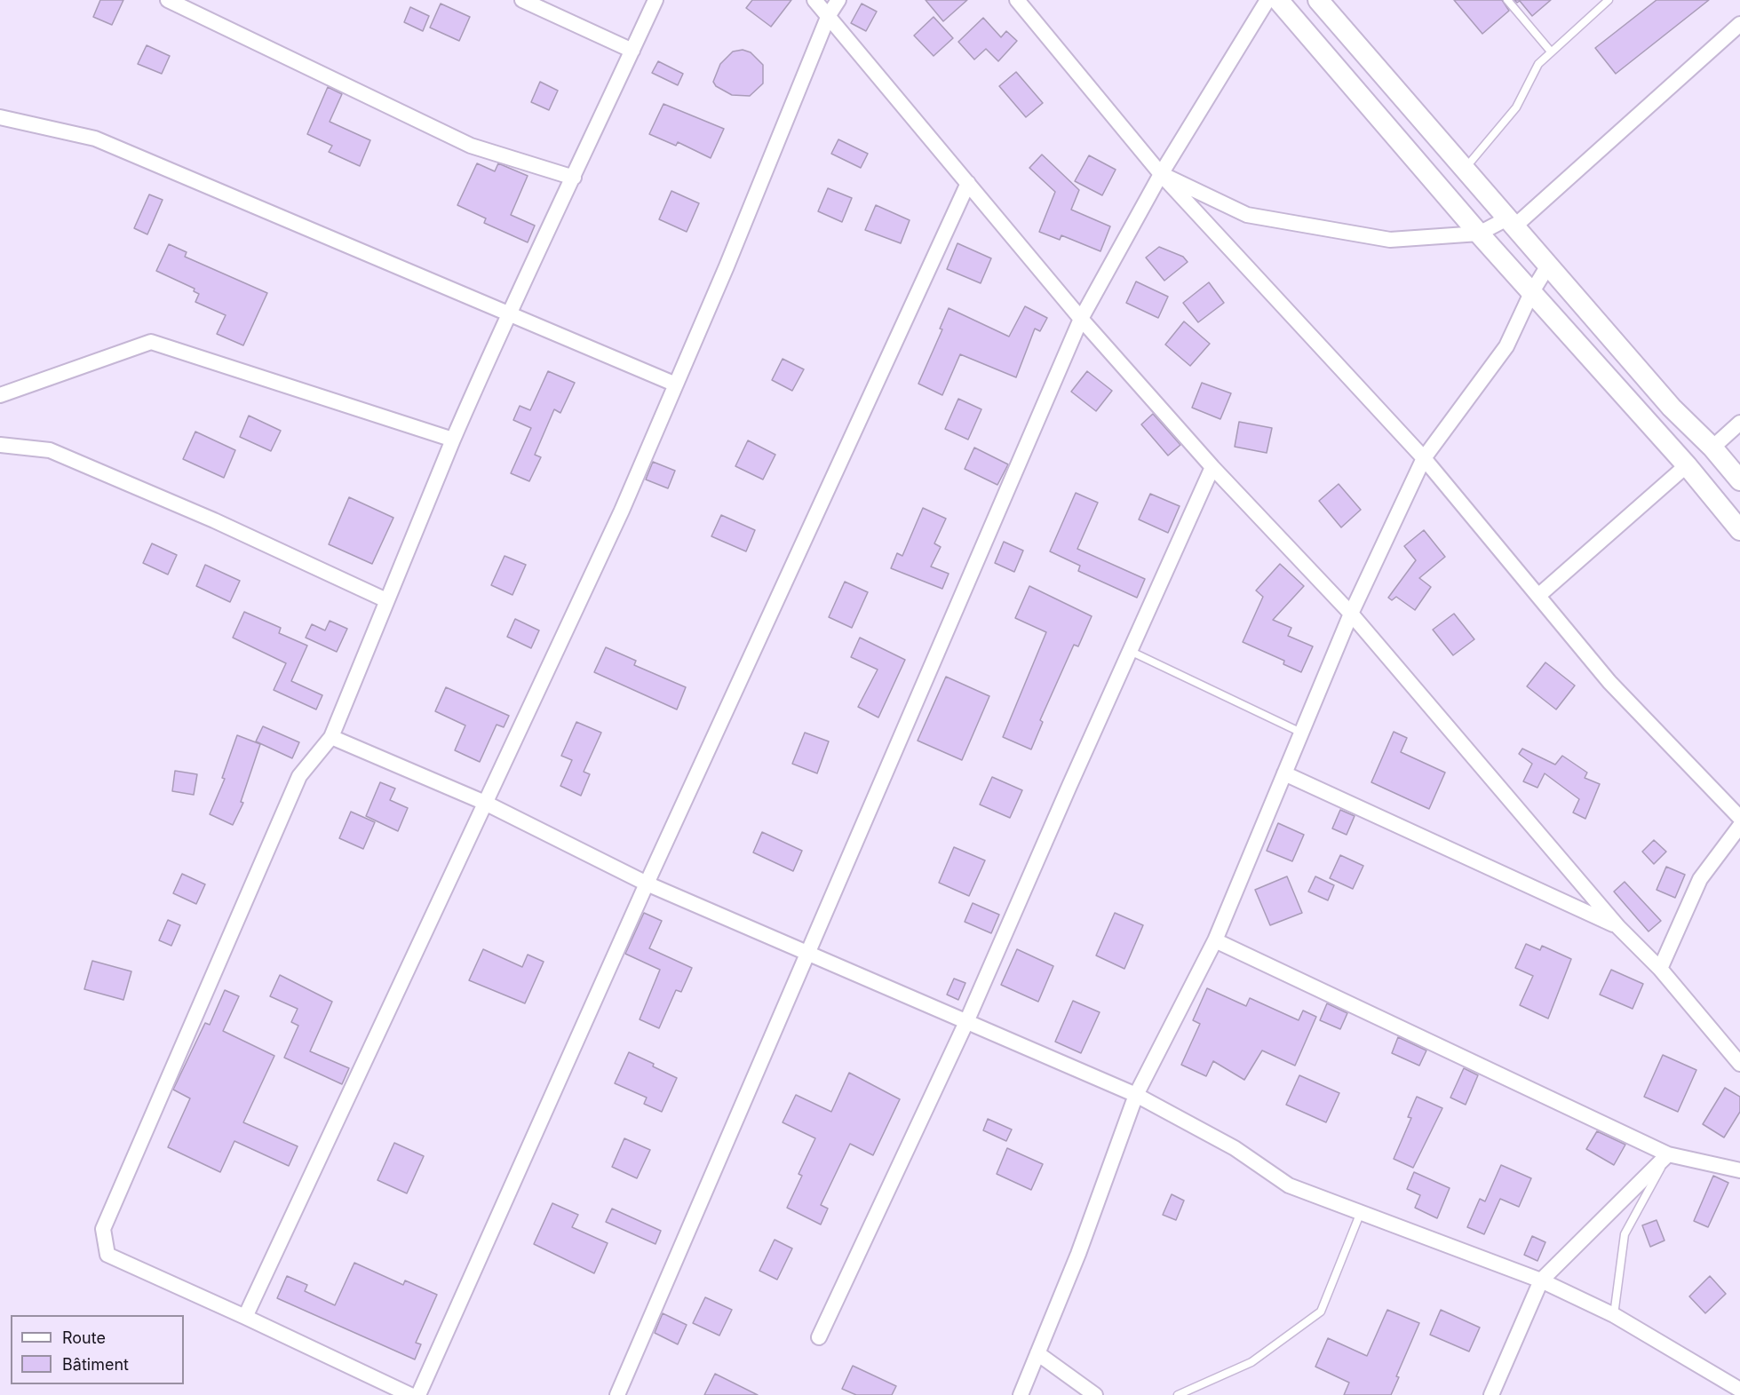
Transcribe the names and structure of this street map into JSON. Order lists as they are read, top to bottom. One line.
{"legend":["Route","Bâtiment"]}
